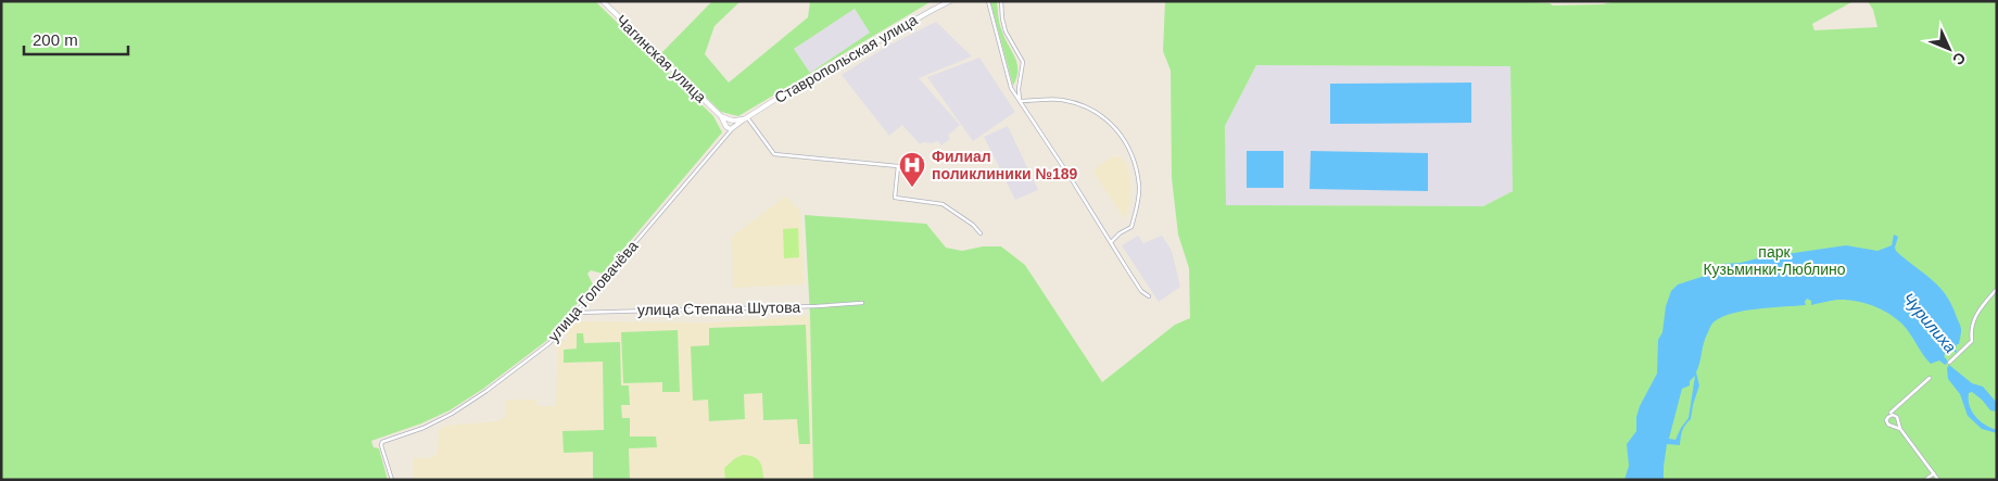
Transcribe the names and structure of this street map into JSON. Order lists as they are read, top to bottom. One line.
{"streets":{"street":["Чагинская улица","Ставропольская улица","улица Головачёва","улица Степана Шутова"]},"crossings":[["Чагинская улица","Ставропольская улица"],["Ставропольская улица","улица Головачёва"],["улица Головачёва","улица Степана Шутова"]],"water":["Чурилиха"],"parks":["парк Кузьминки-Люблино"],"places":{"hospital":["Филиал поликлиники №189"]},"scale_bar":"200 m","north":"bottom right"}
